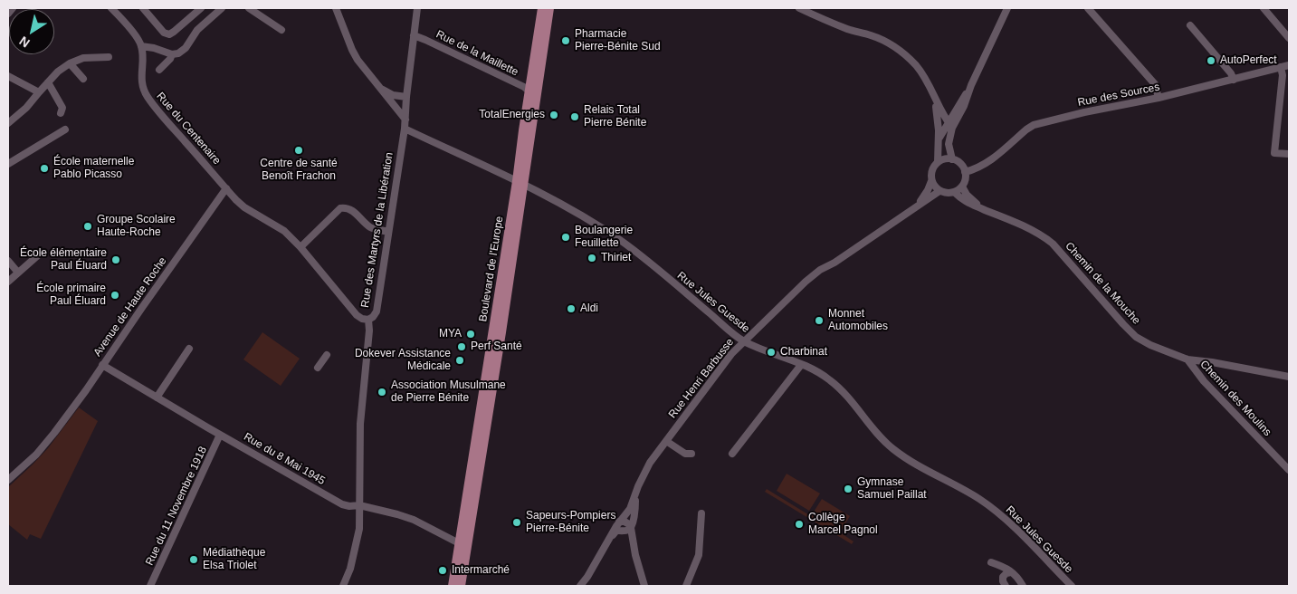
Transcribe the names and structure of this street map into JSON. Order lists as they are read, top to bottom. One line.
{"streets":{"main road":["Boulevard de l'Europe"],"street":["Rue de la Maillette","Rue des Sources","Rue du Centenaire","Rue des Martyrs de la Libération","Chemin de la Mouche","Rue Jules Guesde","Avenue de Haute Roche","Rue Henri Barbusse","Chemin des Moulins","Rue du 8 Mai 1945","Rue du 11 Novembre 1918"]},"crossings":[["Rue de la Maillette","Rue des Martyrs de la Libération"],["Rue de la Maillette","Boulevard de l'Europe"],["Rue des Sources","Chemin de la Mouche"],["Rue des Sources","Rue Henri Barbusse"],["Rue du Centenaire","Avenue de Haute Roche"],["Rue des Martyrs de la Libération","Rue Jules Guesde"],["Rue des Martyrs de la Libération","Rue du 8 Mai 1945"],["Boulevard de l'Europe","Rue Jules Guesde"],["Boulevard de l'Europe","Rue du 8 Mai 1945"],["Chemin de la Mouche","Rue Henri Barbusse"],["Chemin de la Mouche","Chemin des Moulins"],["Rue Jules Guesde","Rue Henri Barbusse"],["Avenue de Haute Roche","Rue du 8 Mai 1945"],["Rue du 8 Mai 1945","Rue du 11 Novembre 1918"]],"places":["Pharmacie Pierre-Bénite Sud","AutoPerfect","TotalEnergies","Relais Total Pierre Bénite","Centre de santé Benoît Frachon","École maternelle Pablo Picasso","Groupe Scolaire Haute-Roche","Boulangerie Feuillette","Thiriet","École élémentaire Paul Éluard","École primaire Paul Éluard","Aldi","Monnet Automobiles","MYA","Perf Santé","Charbinat","Dokever Assistance Médicale","Association Musulmane de Pierre Bénite","Gymnase Samuel Paillat","Sapeurs-Pompiers Pierre-Bénite","Collège Marcel Pagnol","Médiathèque Elsa Triolet","Intermarché"],"north":"bottom left"}
